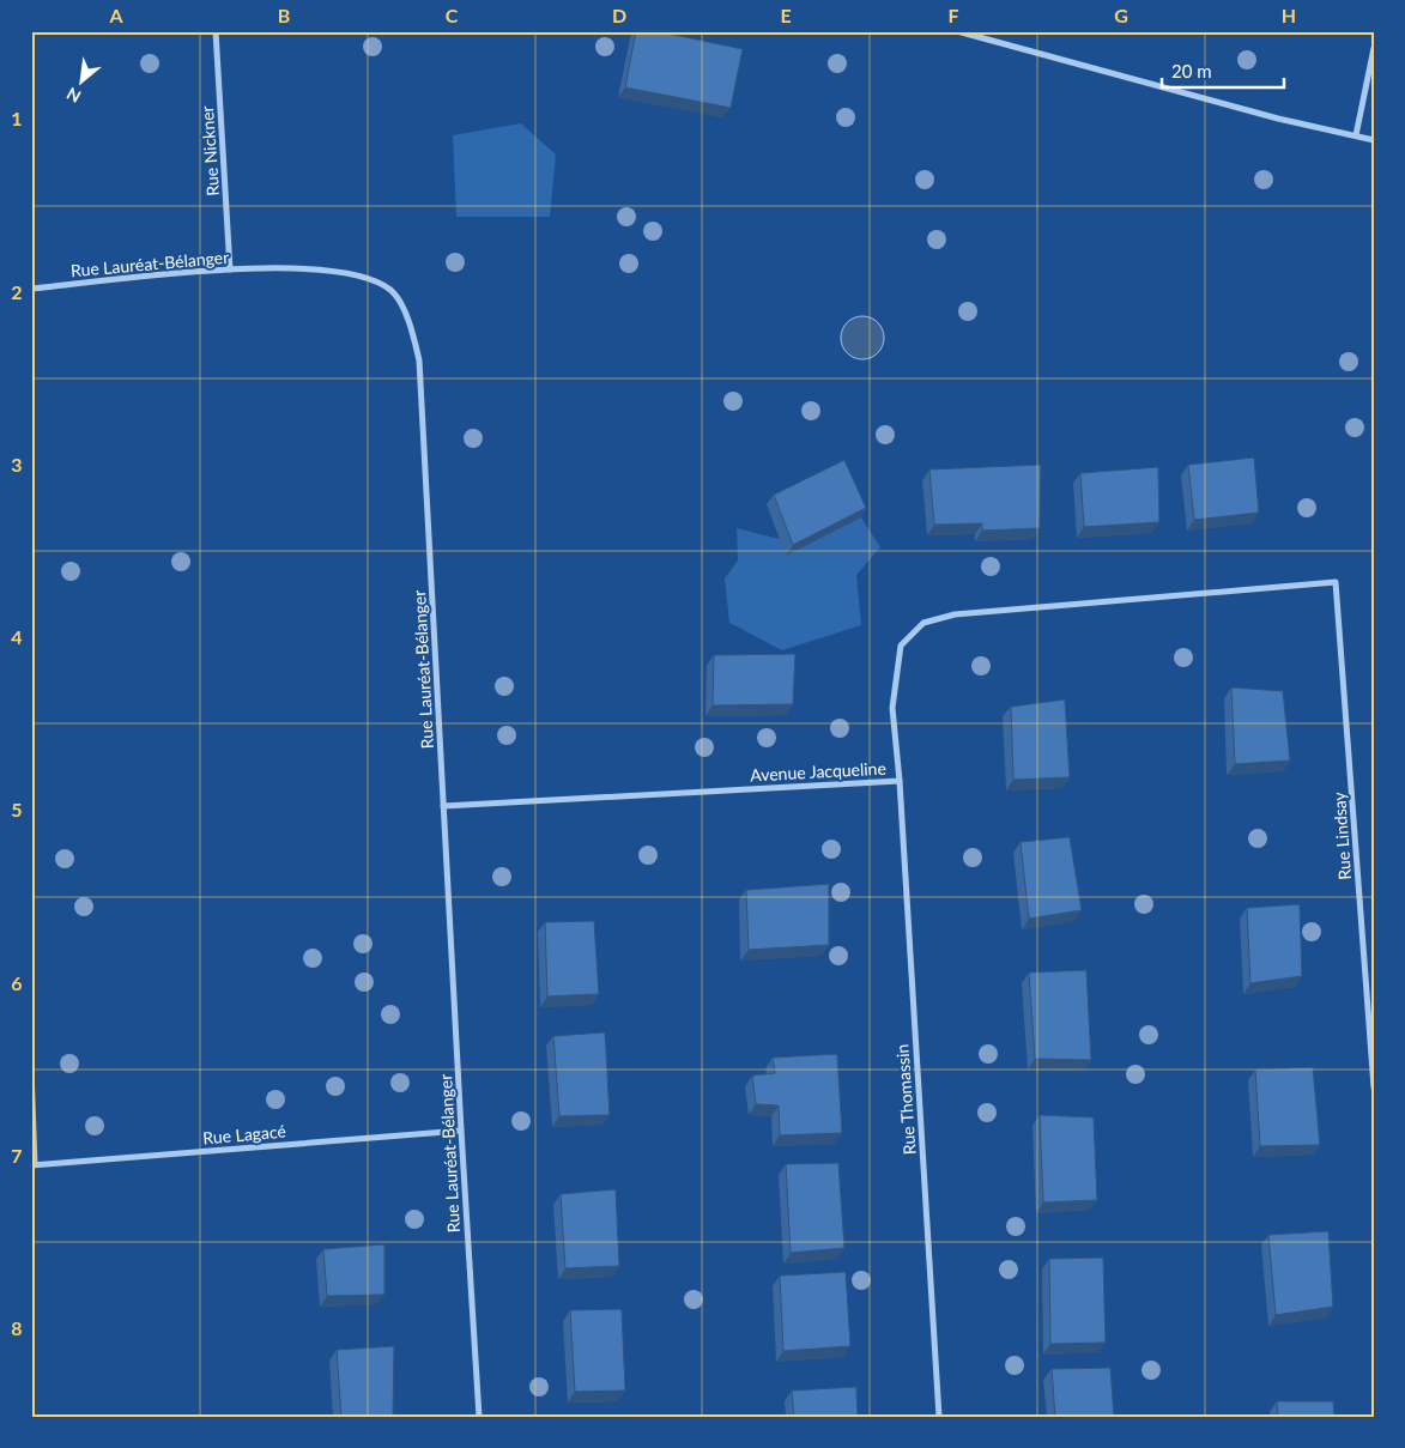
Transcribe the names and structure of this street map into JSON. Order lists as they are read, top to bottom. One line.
{"streets":{"street":["Rue Nickner","Rue Lauréat-Bélanger","Avenue Jacqueline","Rue Lindsay","Rue Thomassin","Rue Lagacé"]},"crossings":[["Rue Nickner","Rue Lauréat-Bélanger"],["Rue Lauréat-Bélanger","Avenue Jacqueline"],["Rue Lauréat-Bélanger","Rue Lagacé"],["Avenue Jacqueline","Rue Lindsay"],["Avenue Jacqueline","Rue Thomassin"]],"scale_bar":"20 m","north":"bottom left","grid":{"columns":["A","B","C","D","E","F","G","H"],"rows":["1","2","3","4","5","6","7","8"]}}
